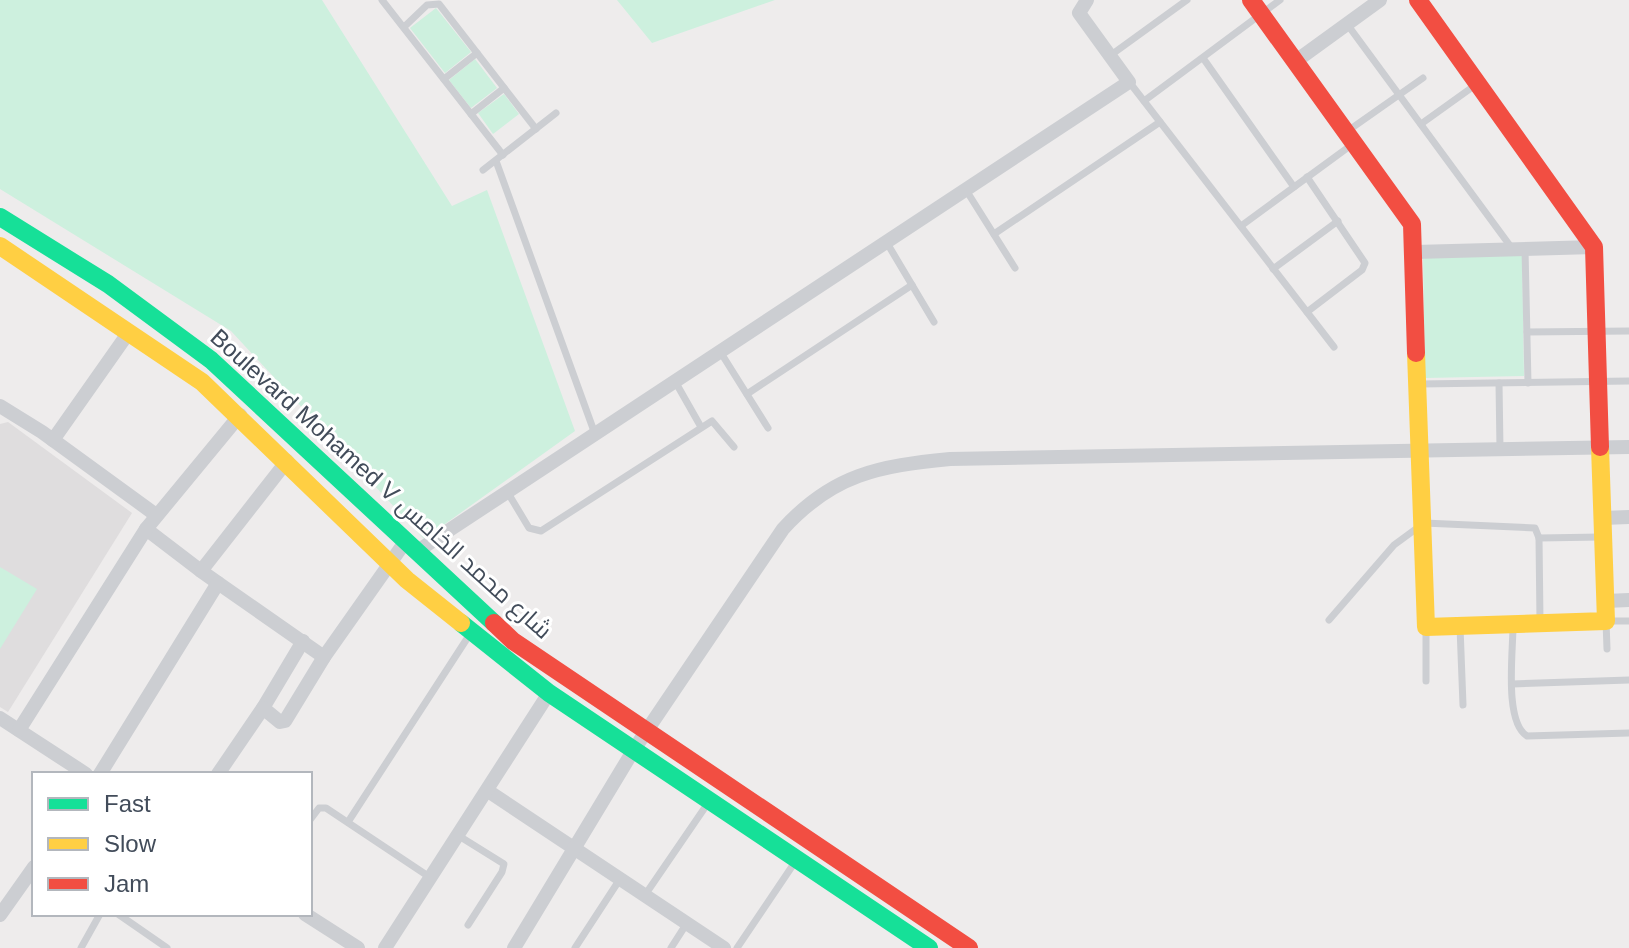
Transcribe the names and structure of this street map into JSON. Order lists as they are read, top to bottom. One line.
{"streets":{"street":["Boulevard Mohamed V شارع محمد الخامس"]},"legend":["Fast","Slow","Jam"]}
